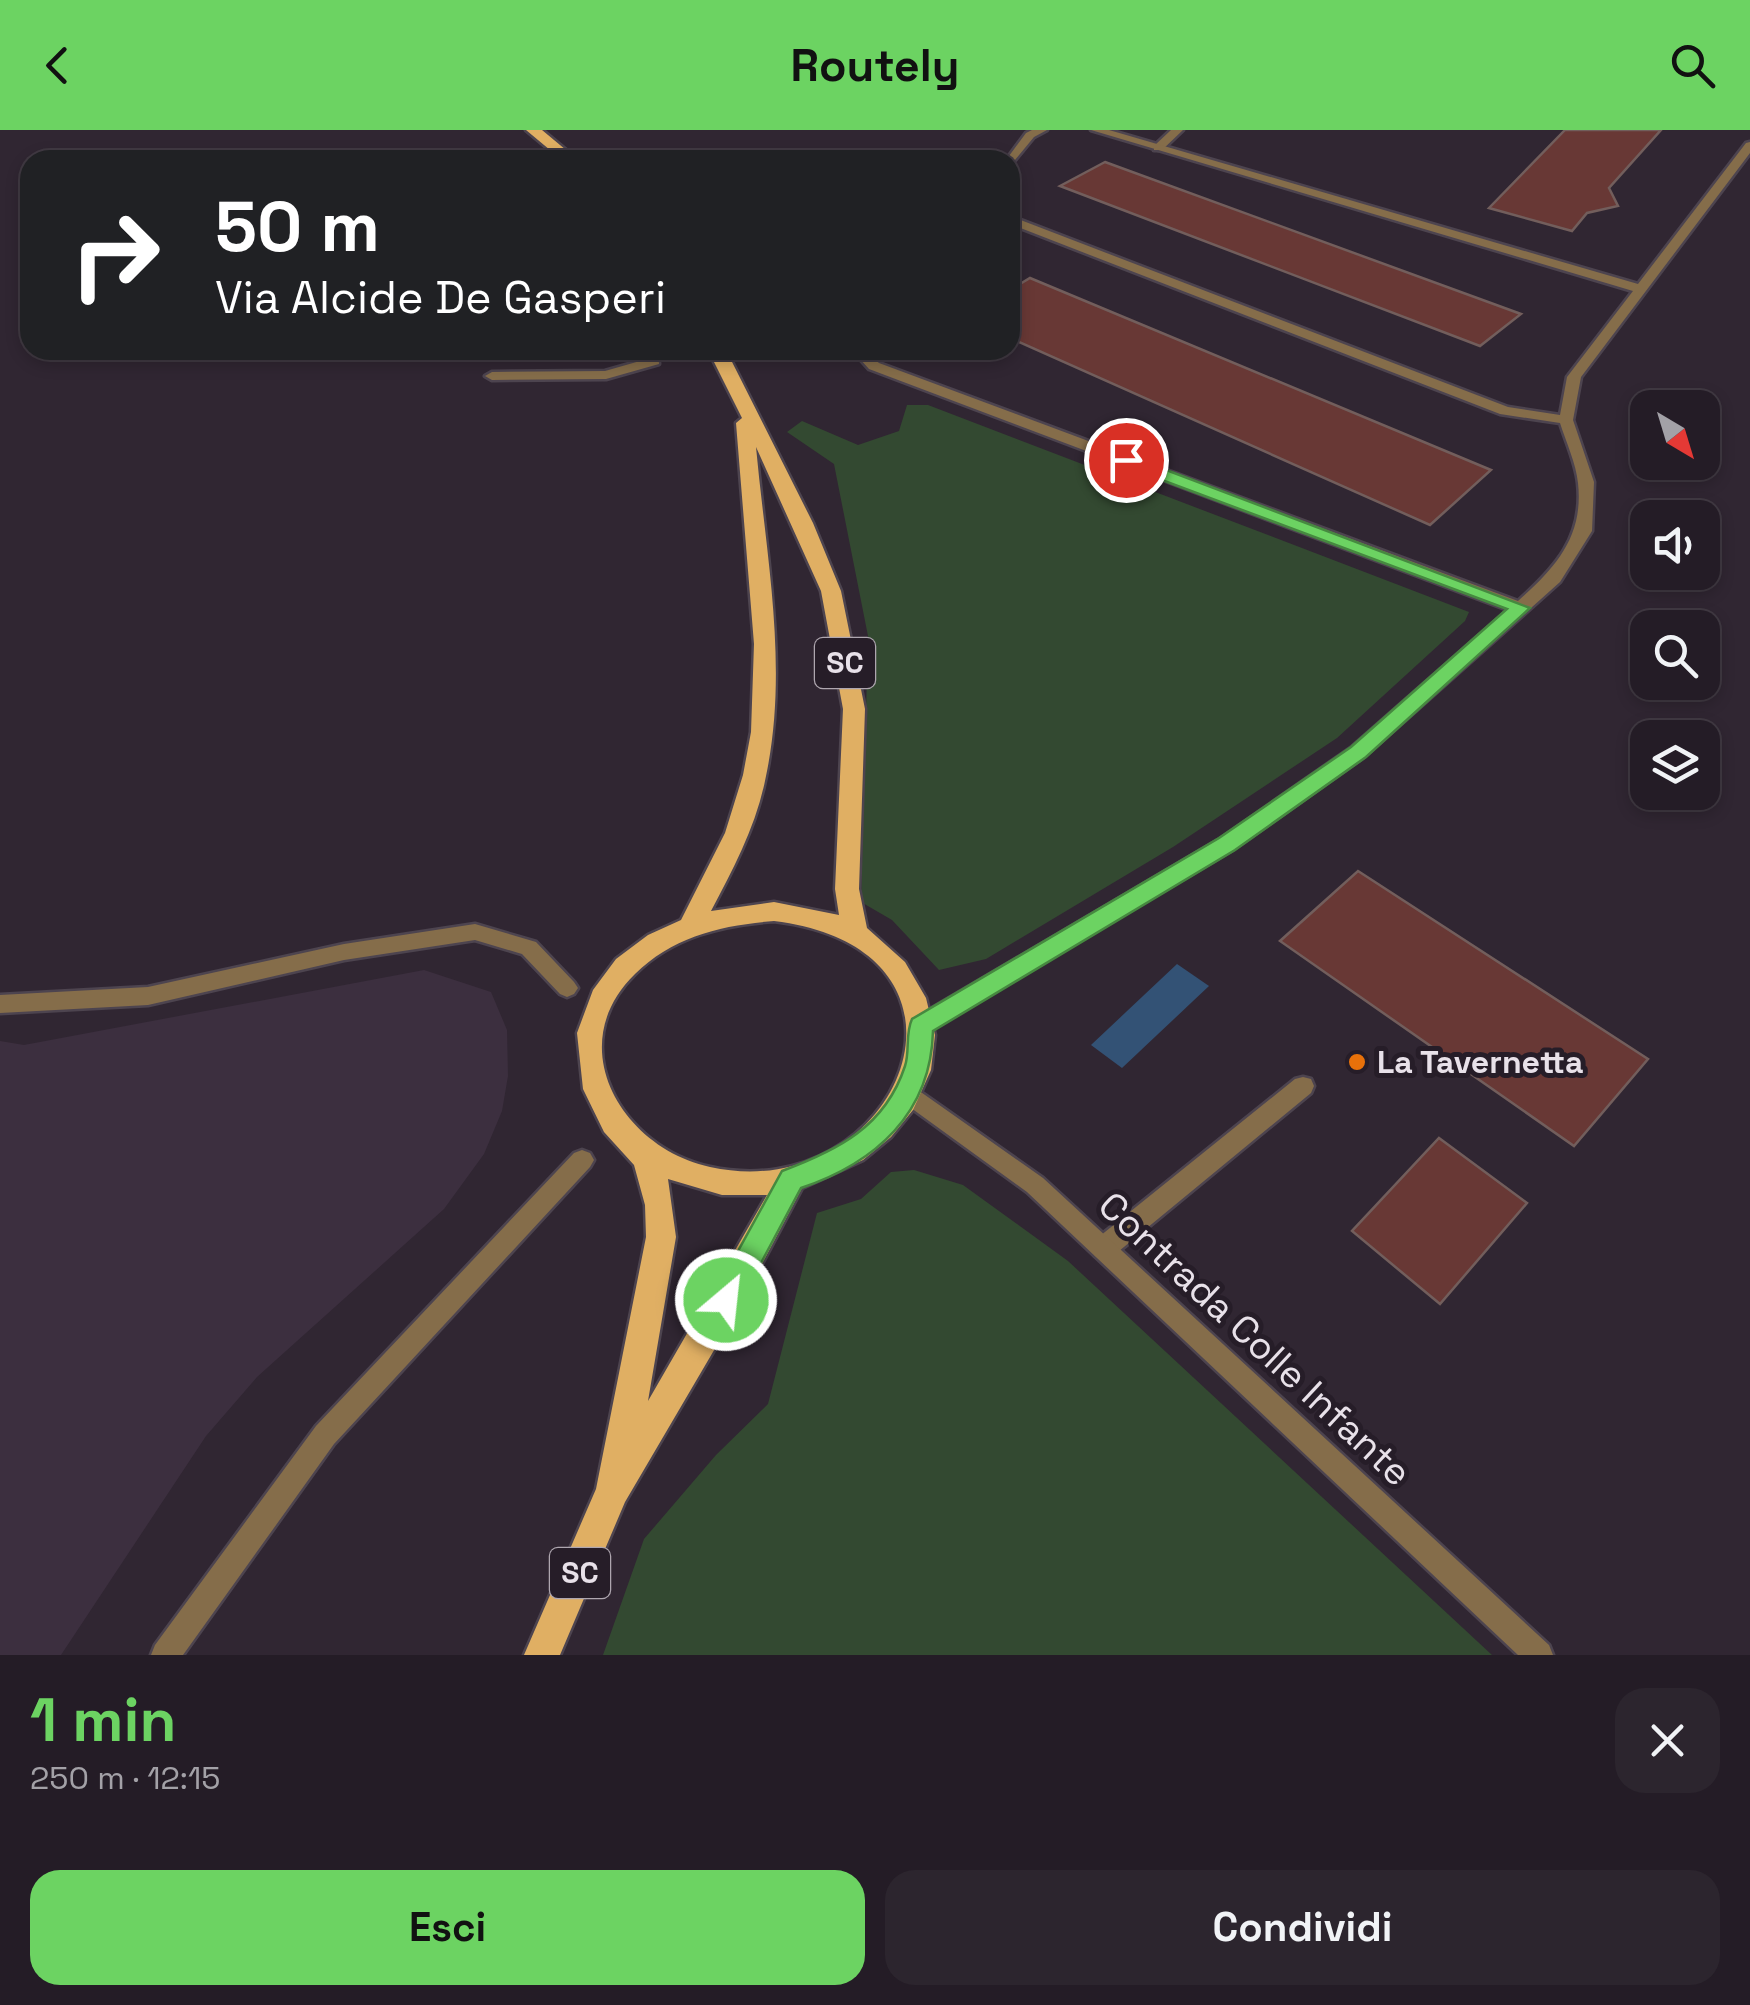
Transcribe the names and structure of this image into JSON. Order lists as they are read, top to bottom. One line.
{"streets":{"main road":["SC"],"street":["Contrada Colle Infante"]},"crossings":[["SC","Contrada Colle Infante"]],"places":["La Tavernetta"],"north":"bottom right","page":{"header":"Routely","turn":["50 m","Via Alcide De Gasperi"],"heading":["1 min","250 m · 12:15"],"buttons":["Esci","Condividi"]}}
